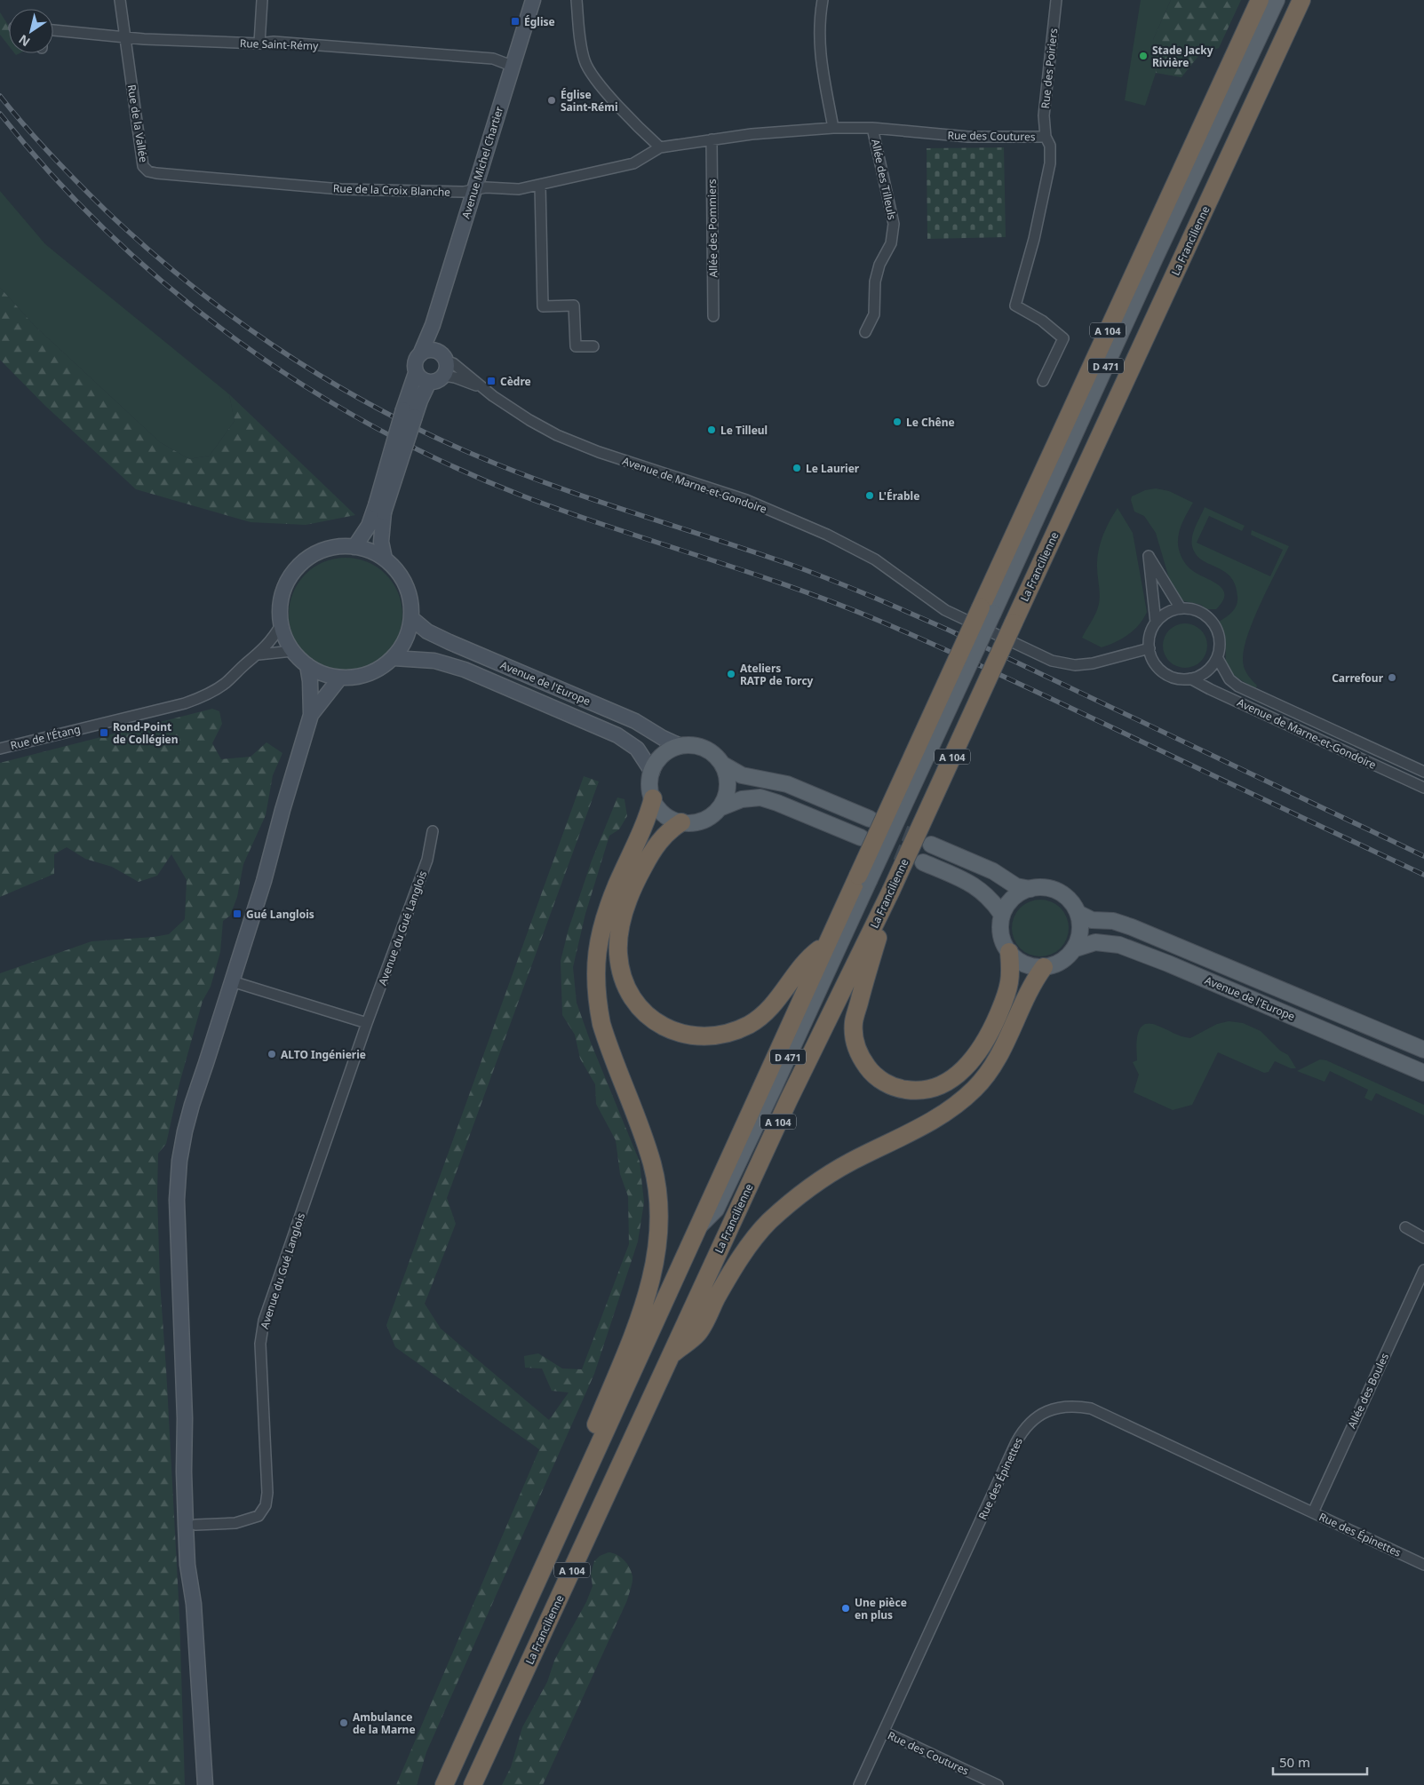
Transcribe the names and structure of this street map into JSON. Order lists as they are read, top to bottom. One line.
{"streets":{"highway":["La Francilienne","A 104"],"main road":["Avenue Michel Chartier","D 471","Avenue de l'Europe"],"street":["Rue Saint-Rémy","Rue des Poiriers","Rue de la Vallée","Rue des Coutures","Allée des Tilleuls","Rue de la Croix Blanche","Allée des Pommiers","Avenue de Marne-et-Gondoire","Rue de l'Étang","Avenue du Gué Langlois","Allée des Boules","Rue des Épinettes"]},"crossings":[["Rue Saint-Rémy","Rue de la Vallée"],["Rue Saint-Rémy","Avenue Michel Chartier"],["Rue des Poiriers","Rue des Coutures"],["Rue de la Vallée","Rue de la Croix Blanche"],["Rue des Coutures","Allée des Tilleuls"],["Rue des Coutures","Rue de la Croix Blanche"],["Rue des Coutures","Allée des Pommiers"],["Rue des Coutures","Rue des Épinettes"],["Avenue Michel Chartier","Rue de la Croix Blanche"],["Avenue Michel Chartier","Avenue de Marne-et-Gondoire"],["A 104","D 471"],["Avenue de l'Europe","Rue de l'Étang"],["Allée des Boules","Rue des Épinettes"]],"places":{"transit":["Église","Cèdre","Rond-Point de Collégien","Gué Langlois"],"other":["Stade Jacky Rivière","Église Saint-Rémi","Le Chêne","Le Tilleul","Le Laurier","L'Érable","Ateliers RATP de Torcy","Carrefour","ALTO Ingénierie","Une pièce en plus","Ambulance de la Marne"]},"scale_bar":"50 m","north":"bottom left"}
